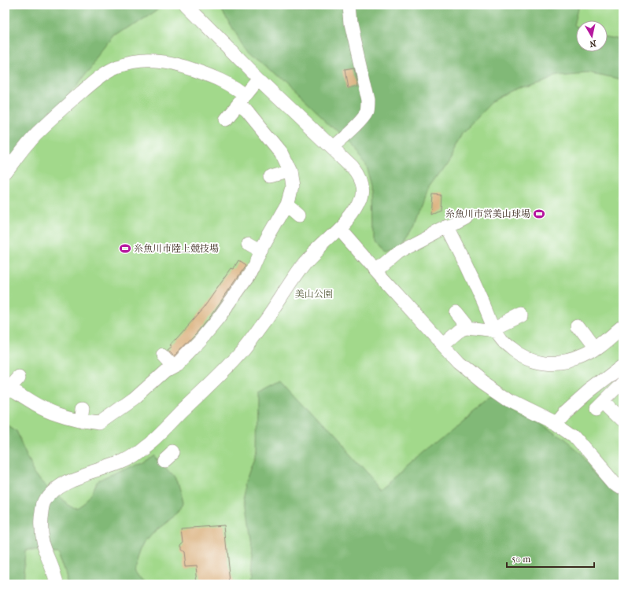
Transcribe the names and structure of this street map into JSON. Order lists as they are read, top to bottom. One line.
{"parks":["美山公園"],"places":{"sports":["糸魚川市営美山球場","糸魚川市陸上競技場"]},"scale_bar":"50 m","north":"bottom"}
